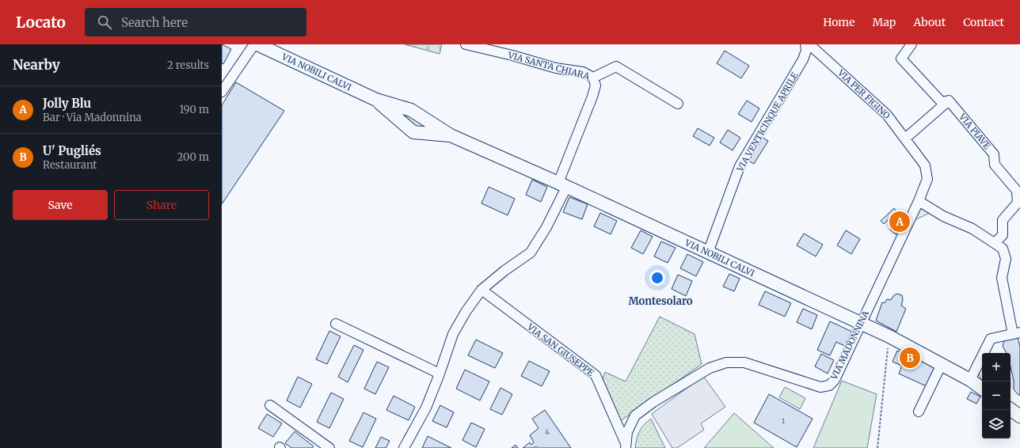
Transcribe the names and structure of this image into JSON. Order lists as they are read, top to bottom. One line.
{"streets":{"main road":["VIA NOBILI CALVI"],"street":["VIA SANTA CHIARA","VIA PER FIGINO","VIA VENTICINQUE APRILE","VIA PIAVE","VIA MADONNINA","VIA SAN GIUSEPPE"]},"crossings":[["VIA NOBILI CALVI","VIA VENTICINQUE APRILE"],["VIA NOBILI CALVI","VIA MADONNINA"],["VIA PER FIGINO","VIA MADONNINA"],["VIA MADONNINA","VIA SAN GIUSEPPE"]],"districts":["Montesolaro"],"house_numbers":["1","4"],"page":{"header":"Locato","search":"Search here","nav":["Home","Map","About","Contact"],"heading":["Nearby","2 results"],"list":[{"mark":"A","name":"Jolly Blu","note":"Bar · Via Madonnina","value":"190 m"},{"mark":"B","name":"U' Pugliés","note":"Restaurant","value":"200 m"}],"buttons":["Save","Share"],"pins":["A","B"],"map_buttons":["+","−"]}}
